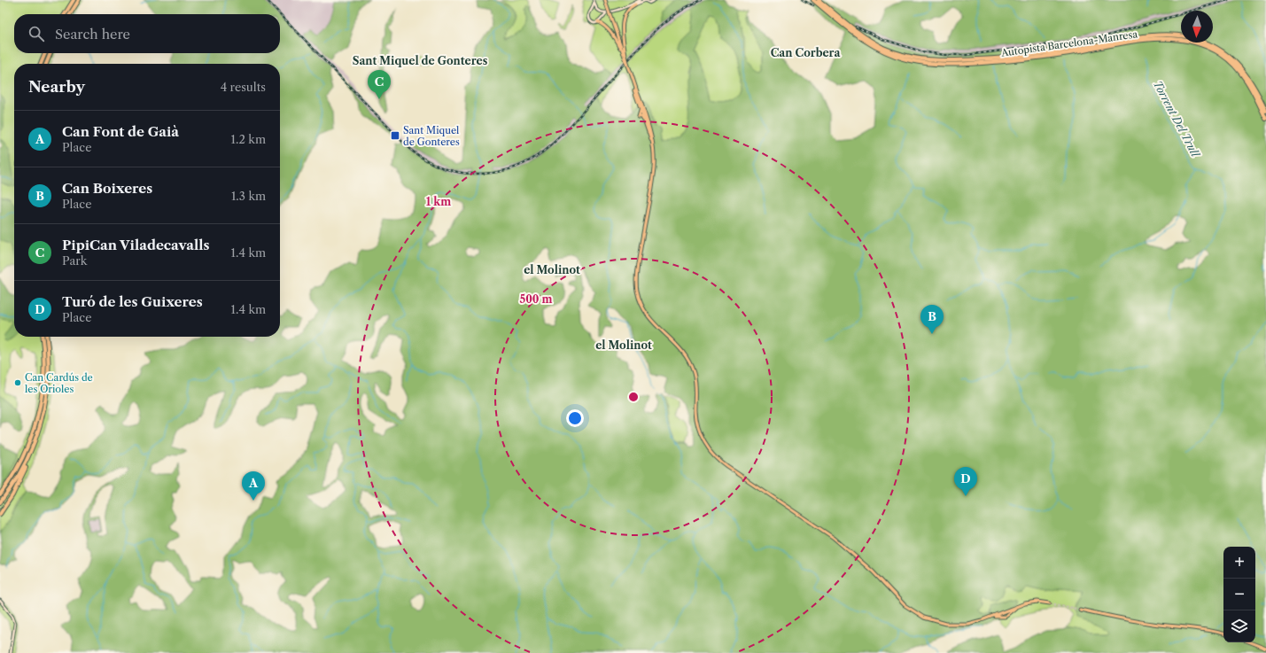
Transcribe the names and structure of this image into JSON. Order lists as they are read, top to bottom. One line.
{"streets":{"highway":["Autopista Barcelona-Manresa"]},"districts":["Can Corbera","Sant Miquel de Gonteres","el Molinot","el Molinot"],"water":["Torrent Del Trull"],"places":{"transit":["Sant Miquel de Gonteres"],"other":["Can Cardús de les Orioles"]},"north":"bottom","page":{"search":"Search here","heading":["Nearby","4 results"],"pins":["C","B","D","A"],"list":[{"mark":"A","name":"Can Font de Gaià","note":"Place","value":"1.2 km"},{"mark":"B","name":"Can Boixeres","note":"Place","value":"1.3 km"},{"mark":"C","name":"PipiCan Viladecavalls","note":"Park","value":"1.4 km"},{"mark":"D","name":"Turó de les Guixeres","note":"Place","value":"1.4 km"}],"map_buttons":["+","−"]},"rings":["1 km","500 m"]}
